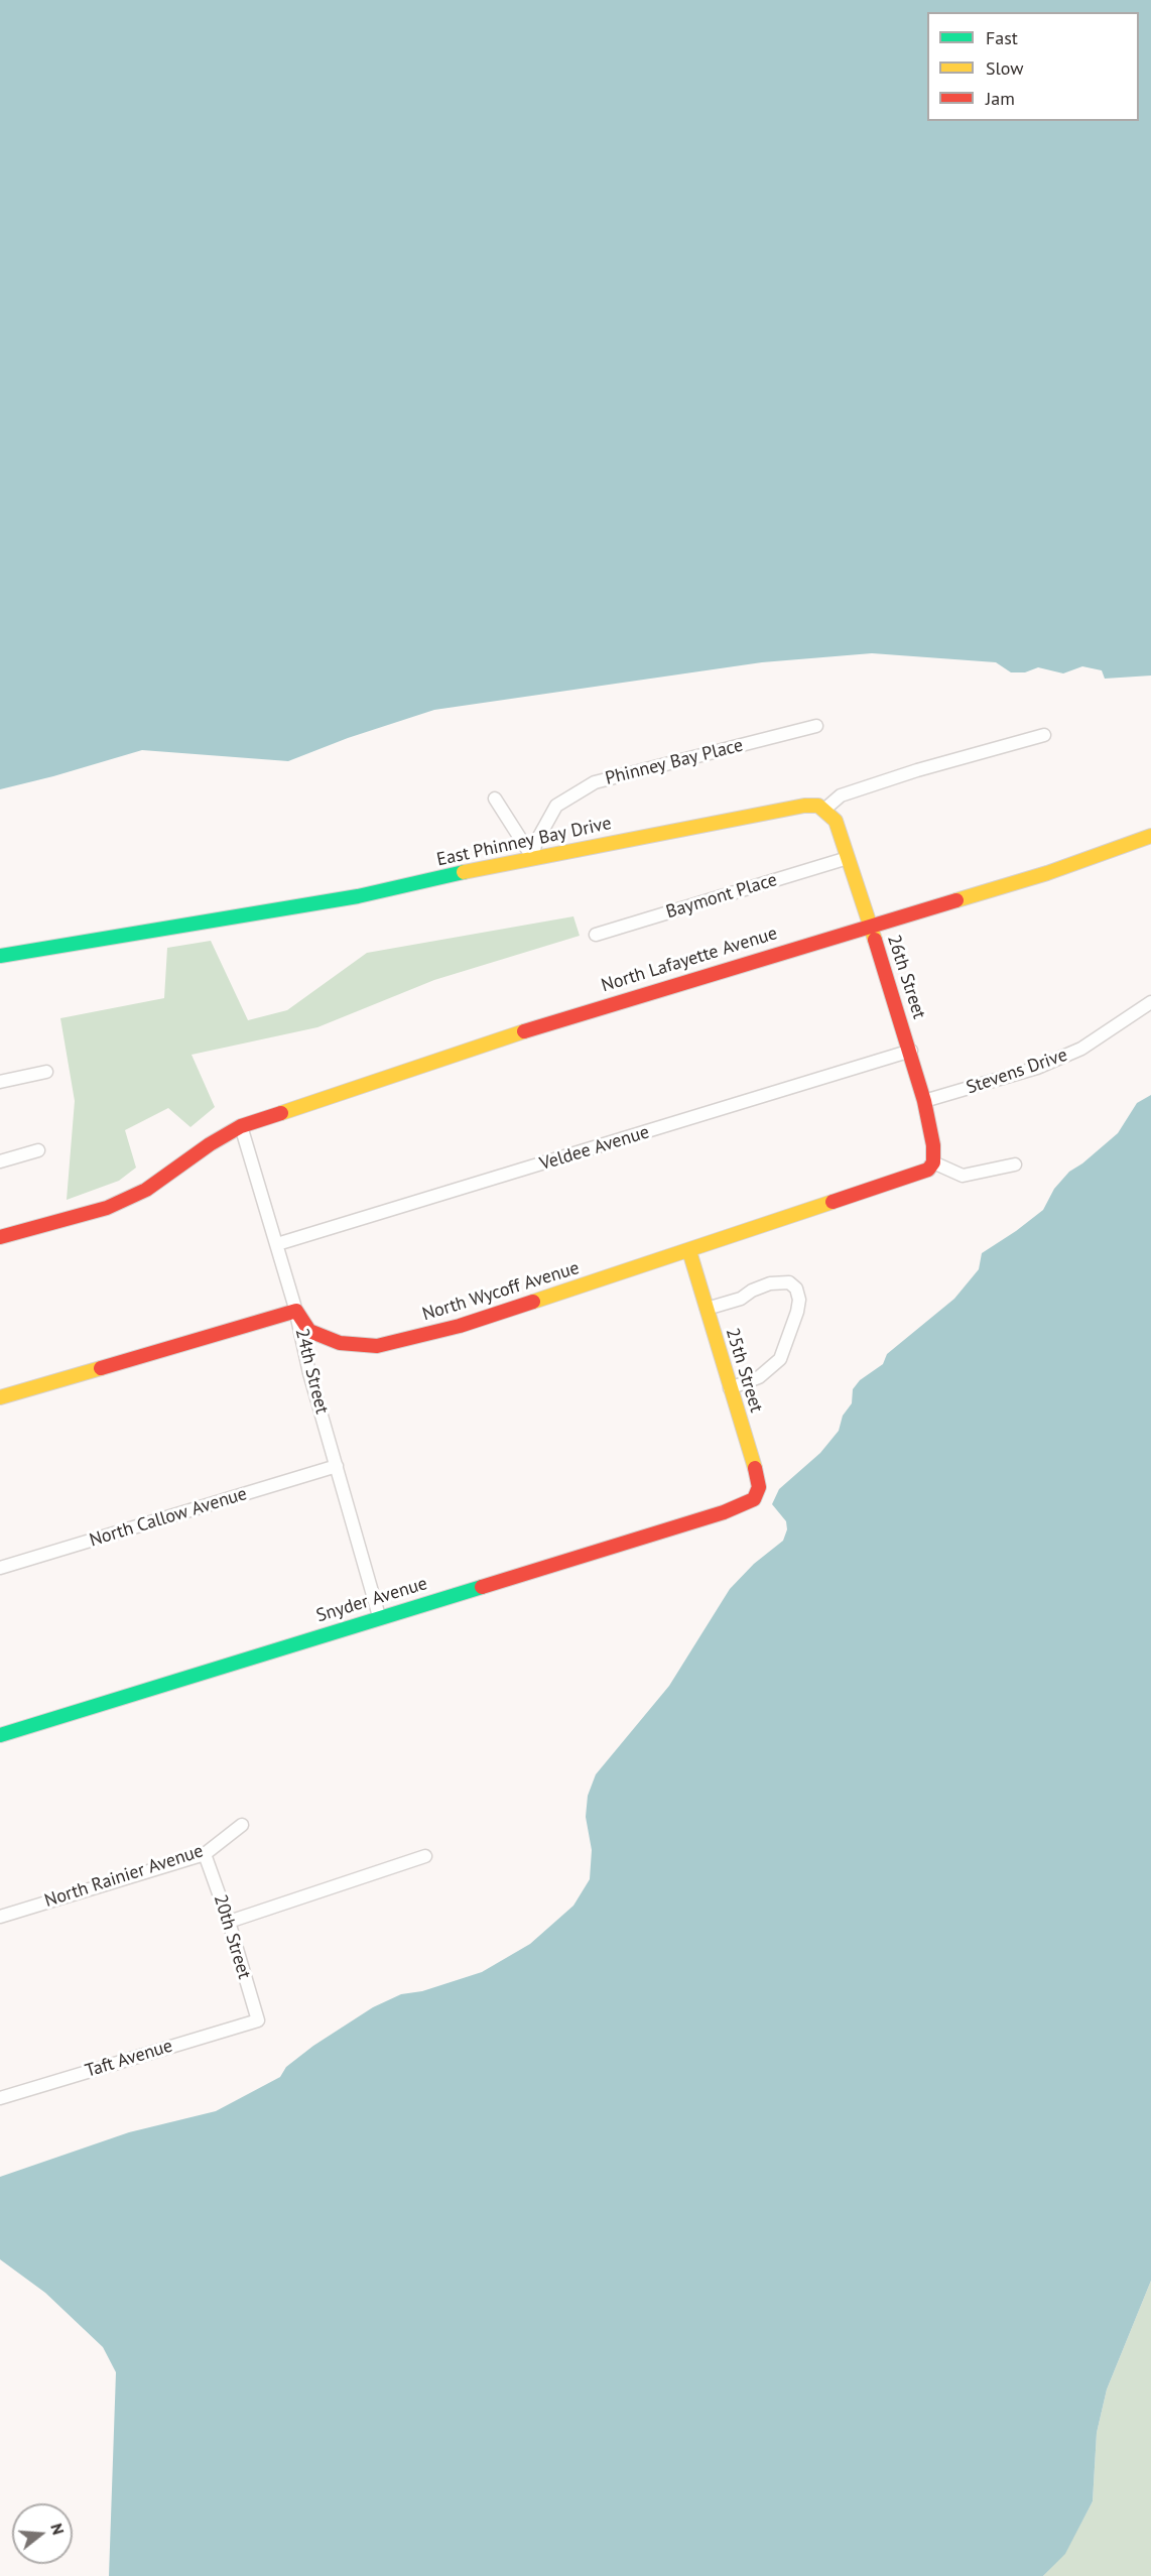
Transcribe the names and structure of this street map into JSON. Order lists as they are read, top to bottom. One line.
{"streets":{"street":["Phinney Bay Place","East Phinney Bay Drive","Baymont Place","North Lafayette Avenue","26th Street","Stevens Drive","Veldee Avenue","North Wycoff Avenue","25th Street","24th Street","North Callow Avenue","Snyder Avenue","North Rainier Avenue","20th Street","Taft Avenue"]},"crossings":[["Phinney Bay Place","East Phinney Bay Drive"],["East Phinney Bay Drive","26th Street"],["Baymont Place","26th Street"],["North Lafayette Avenue","26th Street"],["North Lafayette Avenue","24th Street"],["26th Street","Stevens Drive"],["26th Street","Veldee Avenue"],["26th Street","North Wycoff Avenue"],["Veldee Avenue","24th Street"],["North Wycoff Avenue","25th Street"],["North Wycoff Avenue","24th Street"],["25th Street","Snyder Avenue"],["24th Street","North Callow Avenue"],["24th Street","Snyder Avenue"],["North Rainier Avenue","20th Street"],["20th Street","Taft Avenue"]],"legend":["Fast","Slow","Jam"],"north":"right"}
